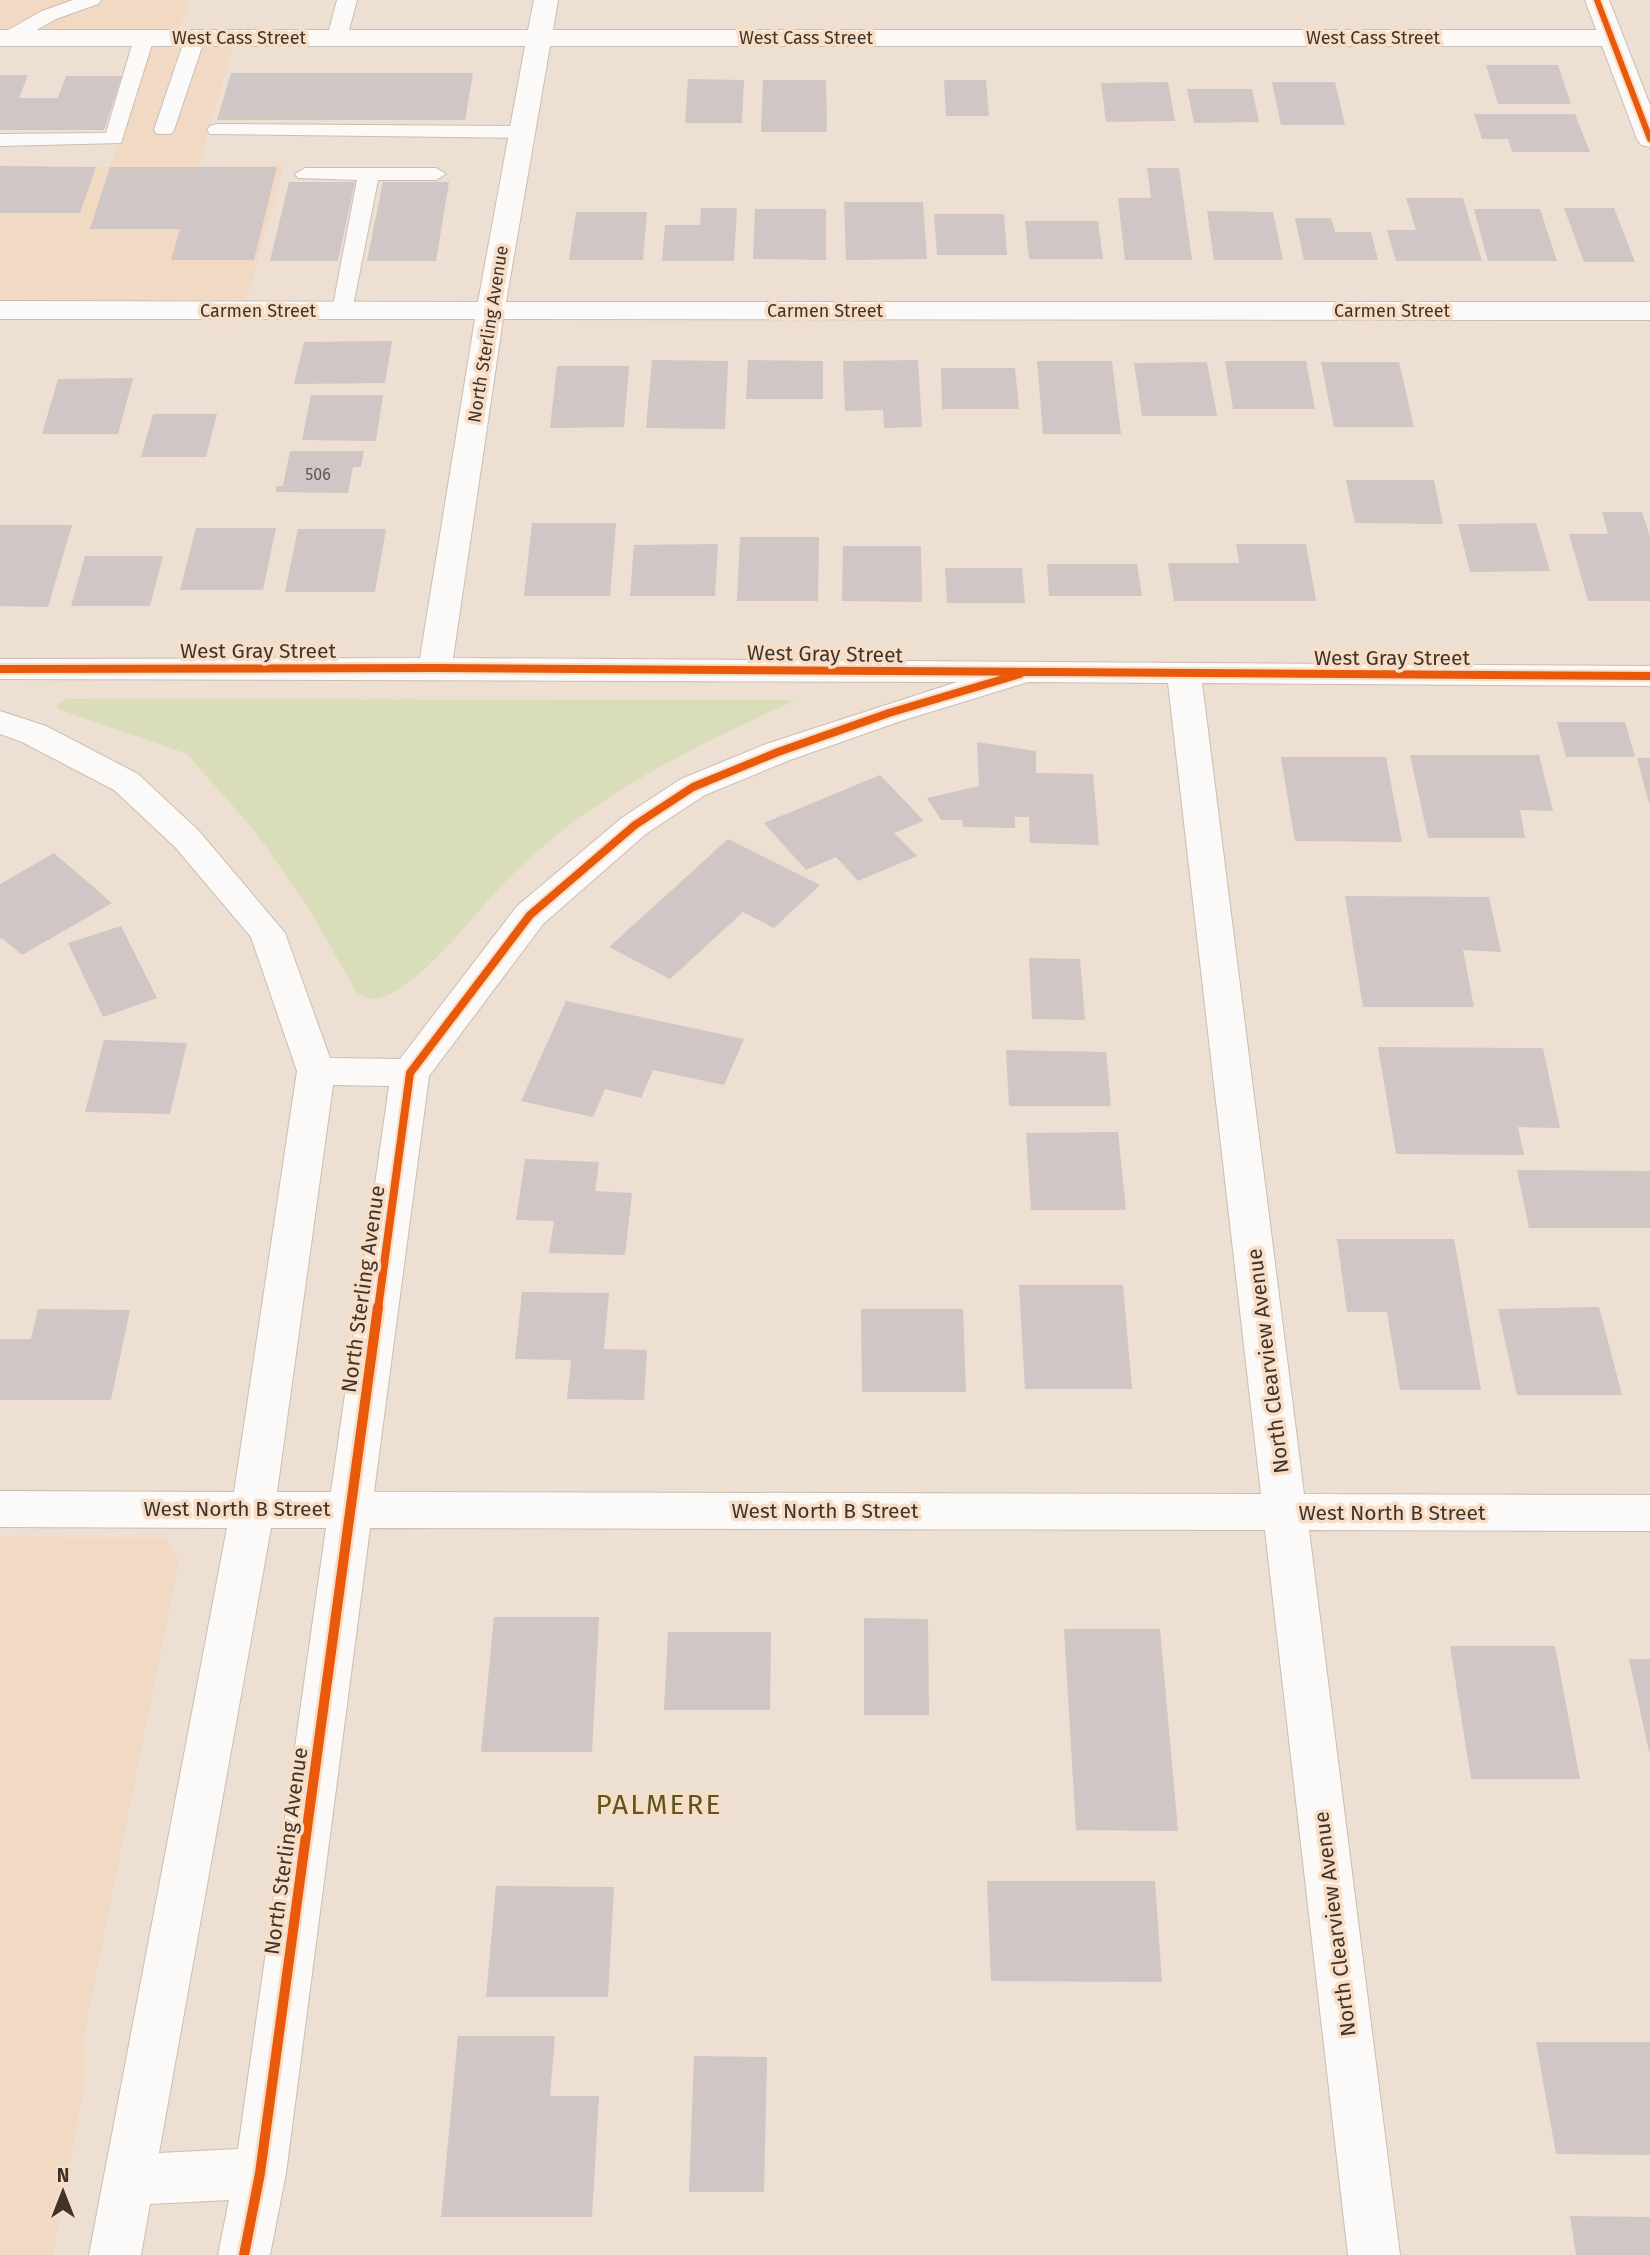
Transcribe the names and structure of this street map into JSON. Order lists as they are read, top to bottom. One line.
{"streets":{"street":["West Cass Street","Carmen Street","North Sterling Avenue","West Gray Street","North Clearview Avenue","West North B Street"]},"crossings":[["West Cass Street","North Sterling Avenue"],["Carmen Street","North Sterling Avenue"],["North Sterling Avenue","West Gray Street"],["North Sterling Avenue","West North B Street"],["West Gray Street","North Clearview Avenue"],["North Clearview Avenue","West North B Street"]],"districts":["PALMERE"],"house_numbers":["506"],"north":"top"}
